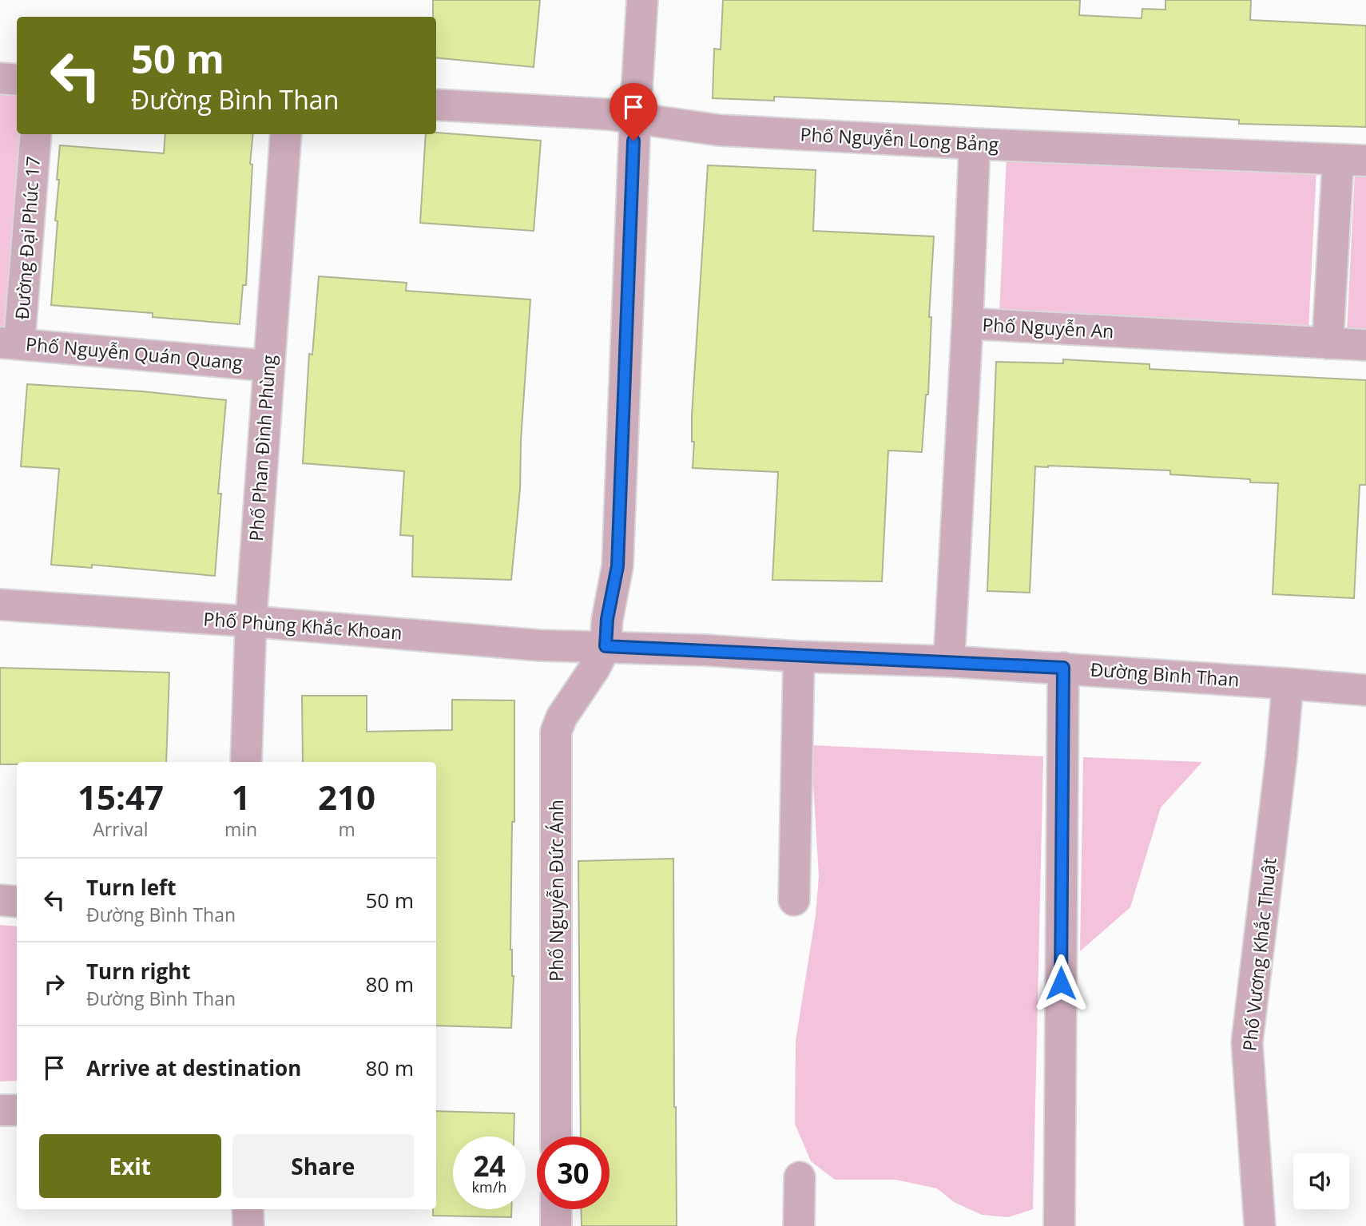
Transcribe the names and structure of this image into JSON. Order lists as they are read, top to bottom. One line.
{"streets":{"street":["Phố Nguyễn Long Bảng","Đường Đại Phúc 17","Phố Nguyễn An","Phố Nguyễn Quán Quang","Phố Phan Đình Phùng","Phố Phùng Khắc Khoan","Đường Bình Than","Phố Nguyễn Đức Ánh","Phố Vương Khắc Thuật"]},"crossings":[["Đường Đại Phúc 17","Phố Nguyễn Quán Quang"],["Phố Nguyễn An","Đường Bình Than"],["Phố Nguyễn Quán Quang","Phố Phan Đình Phùng"],["Phố Phan Đình Phùng","Phố Phùng Khắc Khoan"],["Phố Phùng Khắc Khoan","Đường Bình Than"],["Phố Phùng Khắc Khoan","Phố Nguyễn Đức Ánh"],["Đường Bình Than","Phố Nguyễn Đức Ánh"],["Đường Bình Than","Phố Vương Khắc Thuật"]],"page":{"turn":["50 m","Đường Bình Than"],"eta":["15:47","Arrival","1","min","210","m"],"list":[{"name":"Turn left","note":"Đường Bình Than","value":"50 m"},{"name":"Turn right","note":"Đường Bình Than","value":"80 m"},{"name":"Arrive at destination","value":"80 m"}],"buttons":["Exit","Share"],"speed":"24 km/h","limit":"30"}}
